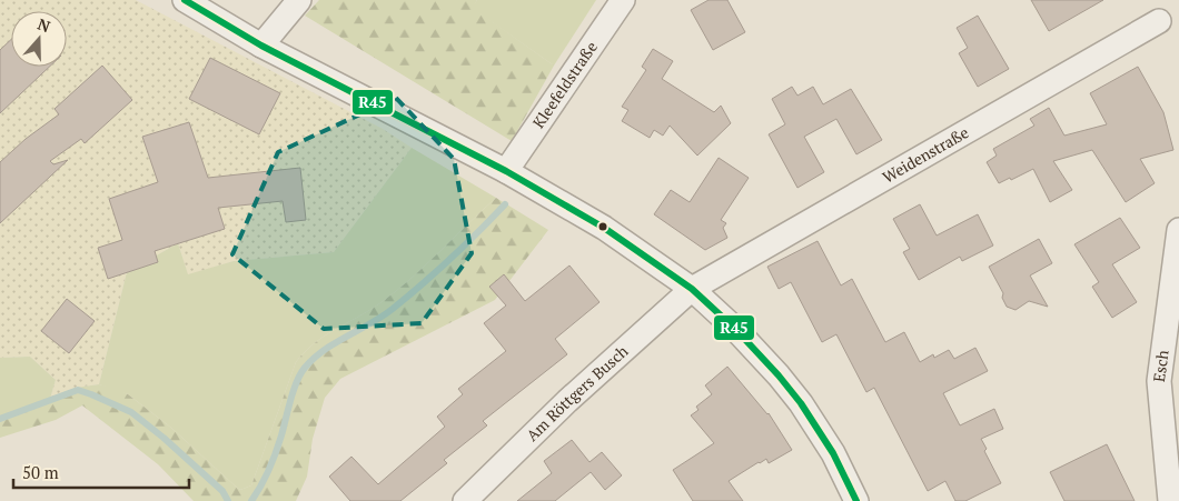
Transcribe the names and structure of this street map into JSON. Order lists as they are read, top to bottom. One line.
{"streets":{"street":["Kleefeldstraße","Weidenstraße","Esch","Am Röttgers Busch"]},"crossings":[["Weidenstraße","Am Röttgers Busch"]],"lines":["transit line R45"],"scale_bar":"50 m","north":"top"}
